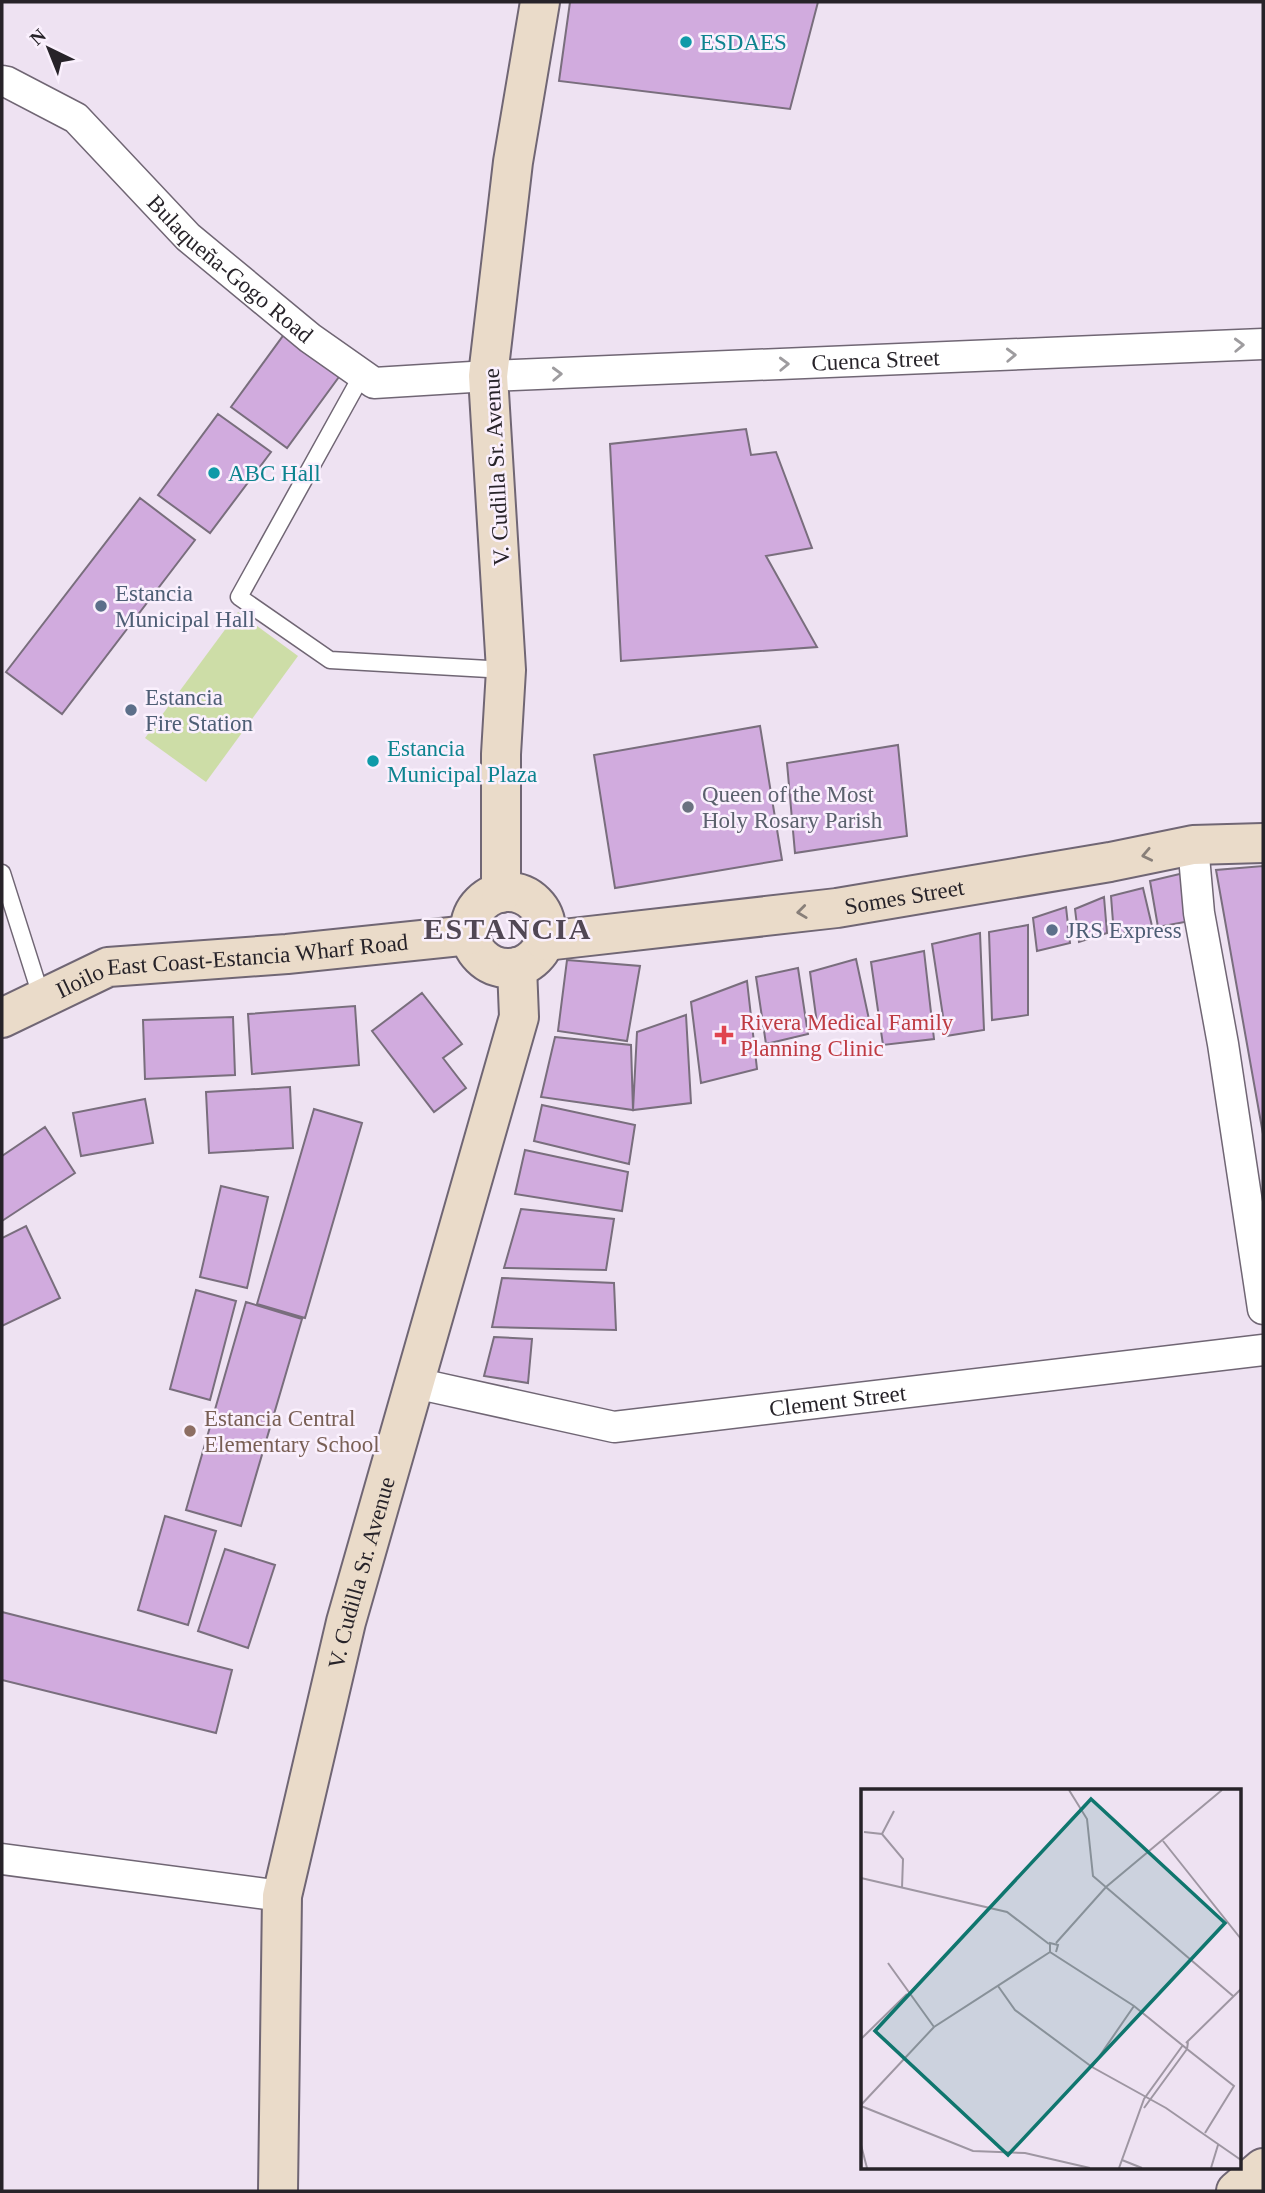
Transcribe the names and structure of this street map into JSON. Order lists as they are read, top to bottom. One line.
{"streets":{"street":["Bulaqueña-Gogo Road","Cuenca Street","V. Cudilla Sr. Avenue","Somes Street","Iloilo East Coast-Estancia Wharf Road","Clement Street"]},"crossings":[["Bulaqueña-Gogo Road","Cuenca Street"],["Bulaqueña-Gogo Road","V. Cudilla Sr. Avenue"],["Cuenca Street","V. Cudilla Sr. Avenue"],["V. Cudilla Sr. Avenue","Somes Street"],["V. Cudilla Sr. Avenue","Iloilo East Coast-Estancia Wharf Road"],["V. Cudilla Sr. Avenue","Clement Street"],["Somes Street","Iloilo East Coast-Estancia Wharf Road"]],"one_way":["Cuenca Street","Somes Street"],"districts":["ESTANCIA"],"places":{"other":["ESDAES","ABC Hall","Estancia Municipal Hall","Estancia Fire Station","Estancia Municipal Plaza","Queen of the Most Holy Rosary Parish","JRS Express","Estancia Central Elementary School"],"health":["Rivera Medical Family Planning Clinic"]},"north":"top left"}
